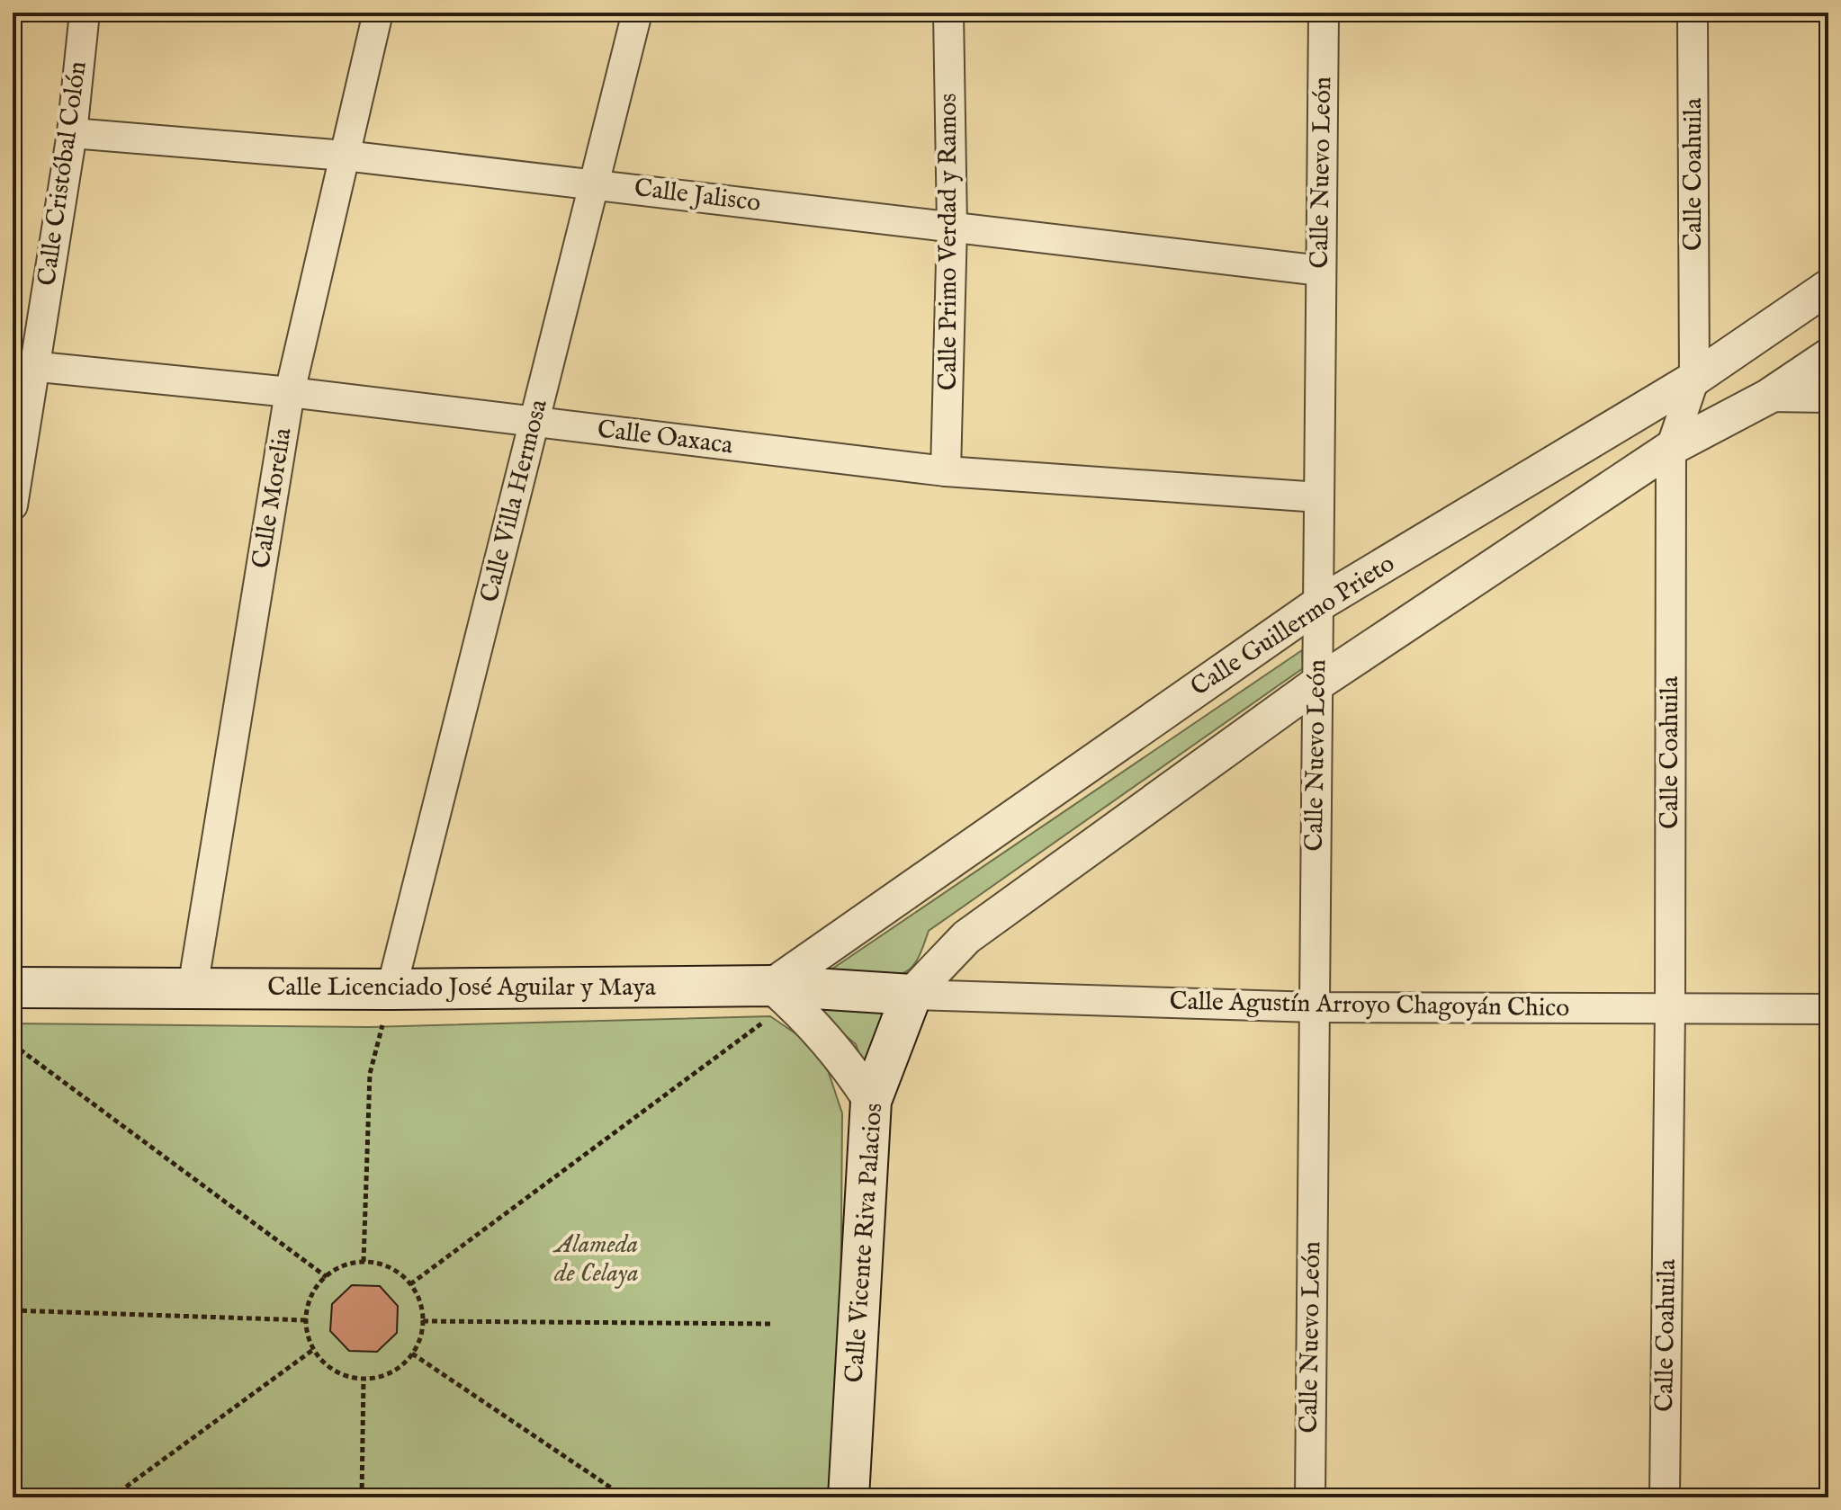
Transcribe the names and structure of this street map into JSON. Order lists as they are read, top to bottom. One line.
{"streets":{"main road":["Calle Licenciado José Aguilar y Maya","Calle Vicente Riva Palacios"],"street":["Calle Nuevo León","Calle Cristóbal Colón","Calle Coahuila","Calle Jalisco","Calle Primo Verdad y Ramos","Calle Oaxaca","Calle Morelia","Calle Villa Hermosa","Calle Guillermo Prieto","Calle Agustín Arroyo Chagoyán Chico"]},"crossings":[["Calle Nuevo León","Calle Jalisco"],["Calle Nuevo León","Calle Oaxaca"],["Calle Nuevo León","Calle Guillermo Prieto"],["Calle Nuevo León","Calle Agustín Arroyo Chagoyán Chico"],["Calle Cristóbal Colón","Calle Jalisco"],["Calle Cristóbal Colón","Calle Oaxaca"],["Calle Coahuila","Calle Guillermo Prieto"],["Calle Coahuila","Calle Agustín Arroyo Chagoyán Chico"],["Calle Jalisco","Calle Primo Verdad y Ramos"],["Calle Jalisco","Calle Morelia"],["Calle Jalisco","Calle Villa Hermosa"],["Calle Primo Verdad y Ramos","Calle Oaxaca"],["Calle Oaxaca","Calle Morelia"],["Calle Oaxaca","Calle Villa Hermosa"],["Calle Morelia","Calle Licenciado José Aguilar y Maya"],["Calle Villa Hermosa","Calle Licenciado José Aguilar y Maya"],["Calle Guillermo Prieto","Calle Licenciado José Aguilar y Maya"],["Calle Licenciado José Aguilar y Maya","Calle Agustín Arroyo Chagoyán Chico"],["Calle Licenciado José Aguilar y Maya","Calle Vicente Riva Palacios"],["Calle Agustín Arroyo Chagoyán Chico","Calle Vicente Riva Palacios"]],"parks":["Alameda de Celaya"]}
